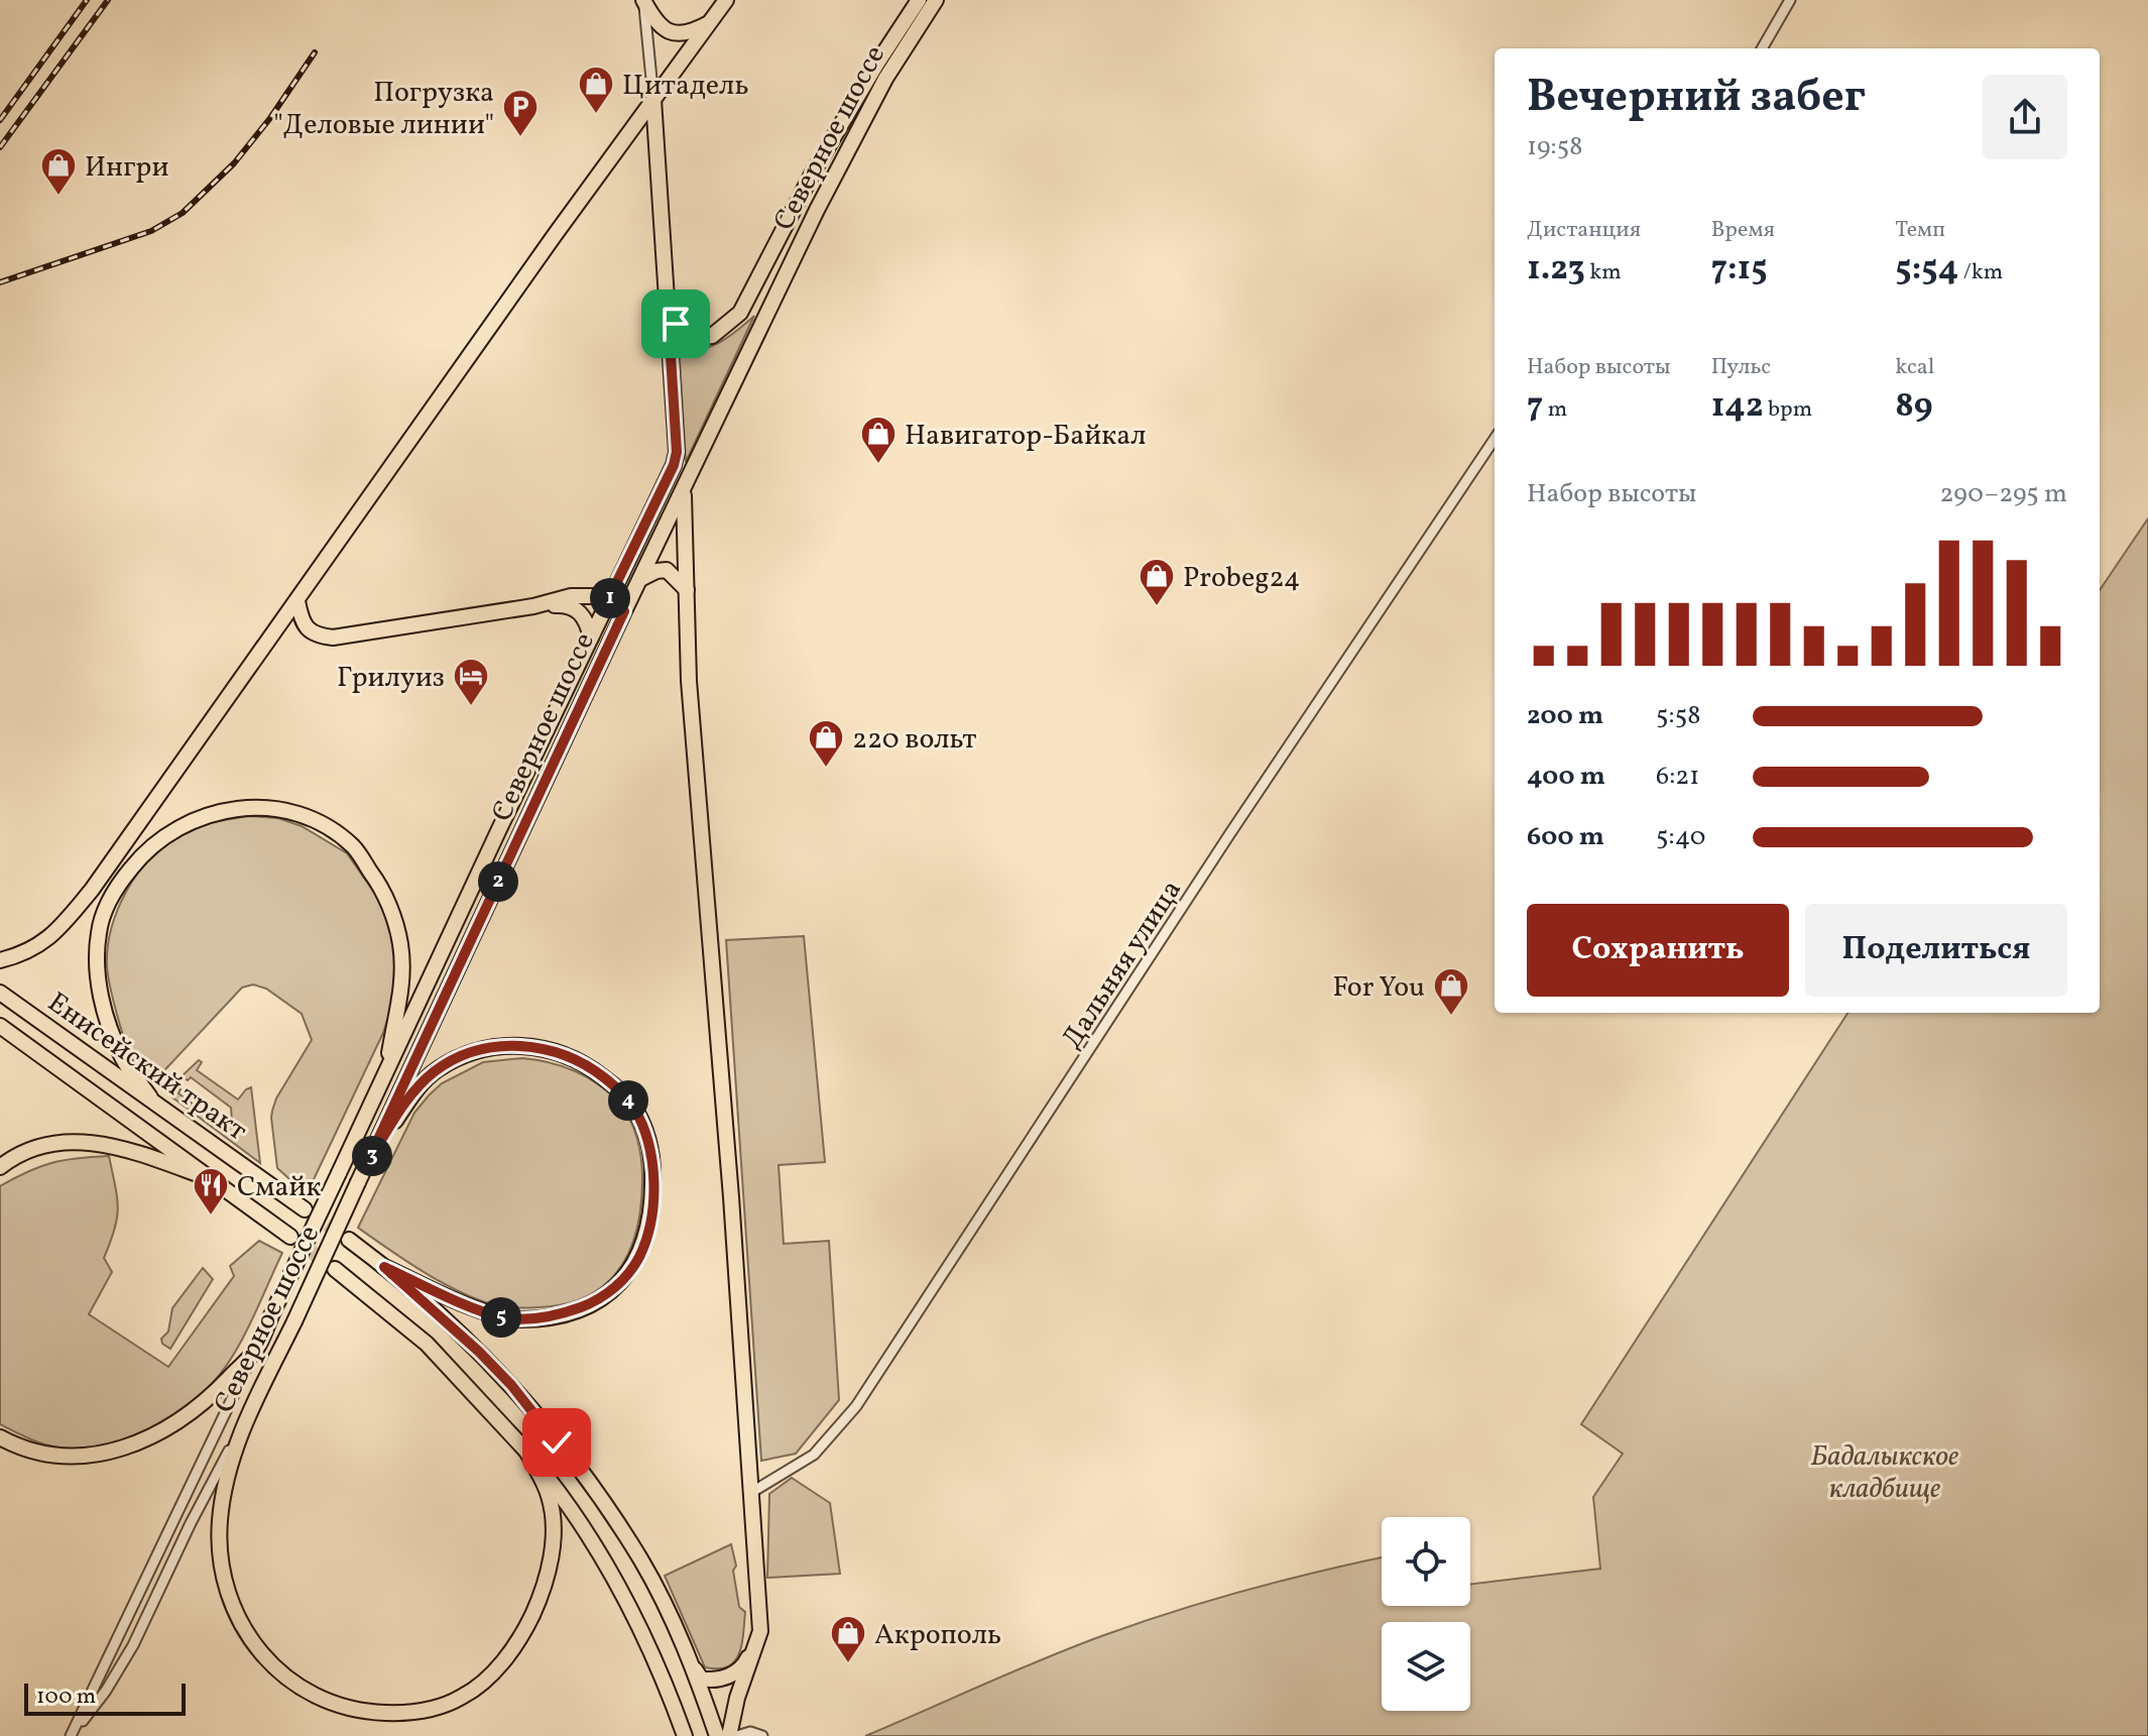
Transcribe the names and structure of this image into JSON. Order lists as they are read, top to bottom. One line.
{"streets":{"main road":["Северное шоссе","Енисейский тракт"],"street":["Дальняя улица"]},"parks":["Бадалыкское кладбище"],"places":{"shop":["Цитадель","Ингри","Навигатор-Байкал","Probeg24","220 вольт","For You","Акрополь"],"parking":["Погрузка \"Деловые линии\""],"hotel":["Грилуиз"],"restaurant":["Смайк"]},"scale_bar":"100 m","page":{"heading":["Вечерний забег","19:58"],"stats":[["Дистанция","1.23 km"],["Время","7:15"],["Темп","5:54 /km"],["Набор высоты","7 m"],["Пульс","142 bpm"],["kcal","89"]],"chart":["Набор высоты","290–295 m"],"pins":["1","2","4","3","5"],"list":[{"name":"200 m","note":"5:58"},{"name":"400 m","note":"6:21"},{"name":"600 m","note":"5:40"}],"buttons":["Сохранить","Поделиться"],"scale":"100 m"}}
